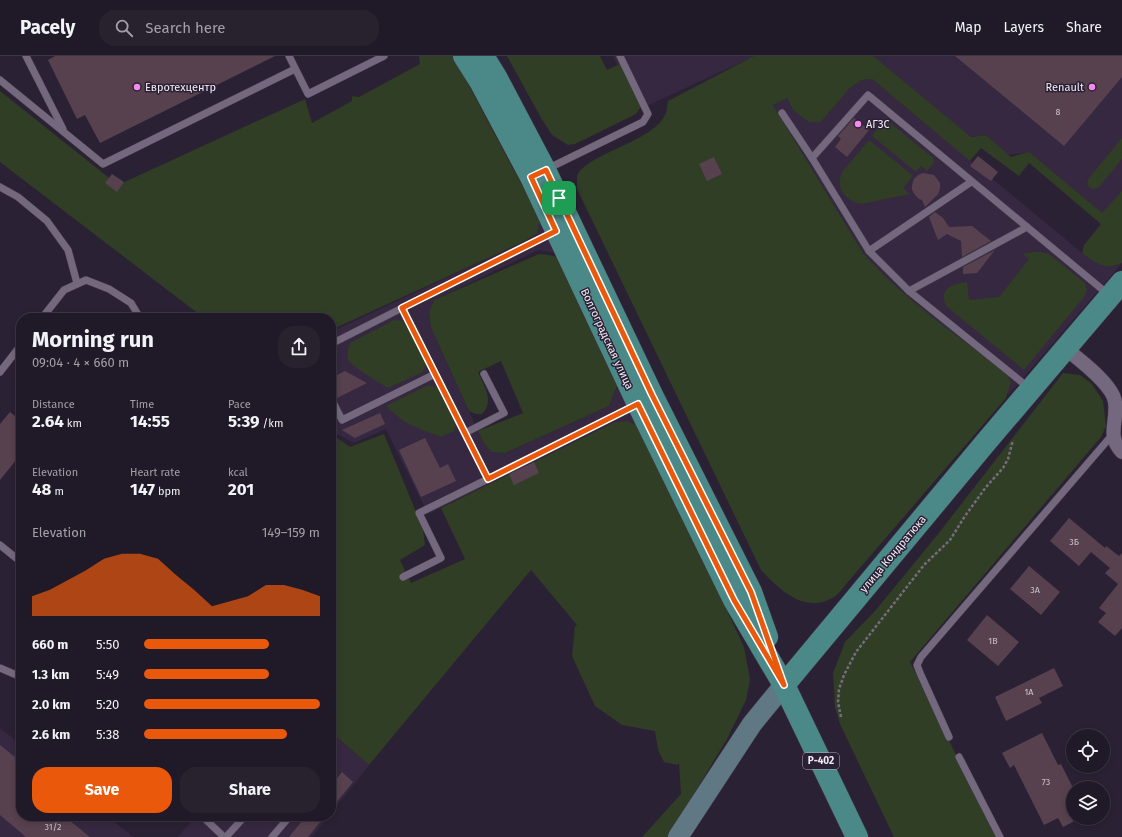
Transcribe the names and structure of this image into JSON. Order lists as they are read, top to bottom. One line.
{"streets":{"main road":["Волгоградская улица","улица Кондратюка","Р-402"]},"crossings":[["Волгоградская улица","улица Кондратюка"]],"places":["Евротехцентр","Renault","АГЗС"],"house_numbers":["8","3Б","3А","1В","1А","73","31/2"],"page":{"header":"Pacely","search":"Search here","nav":["Map","Layers","Share"],"heading":["Morning run","09:04 · 4 × 660 m"],"stats":[["Distance","2.64 km"],["Time","14:55"],["Pace","5:39 /km"],["Elevation","48 m"],["Heart rate","147 bpm"],["kcal","201"]],"chart":["Elevation","149–159 m"],"list":[{"name":"660 m","note":"5:50"},{"name":"1.3 km","note":"5:49"},{"name":"2.0 km","note":"5:20"},{"name":"2.6 km","note":"5:38"}],"buttons":["Save","Share"]}}
